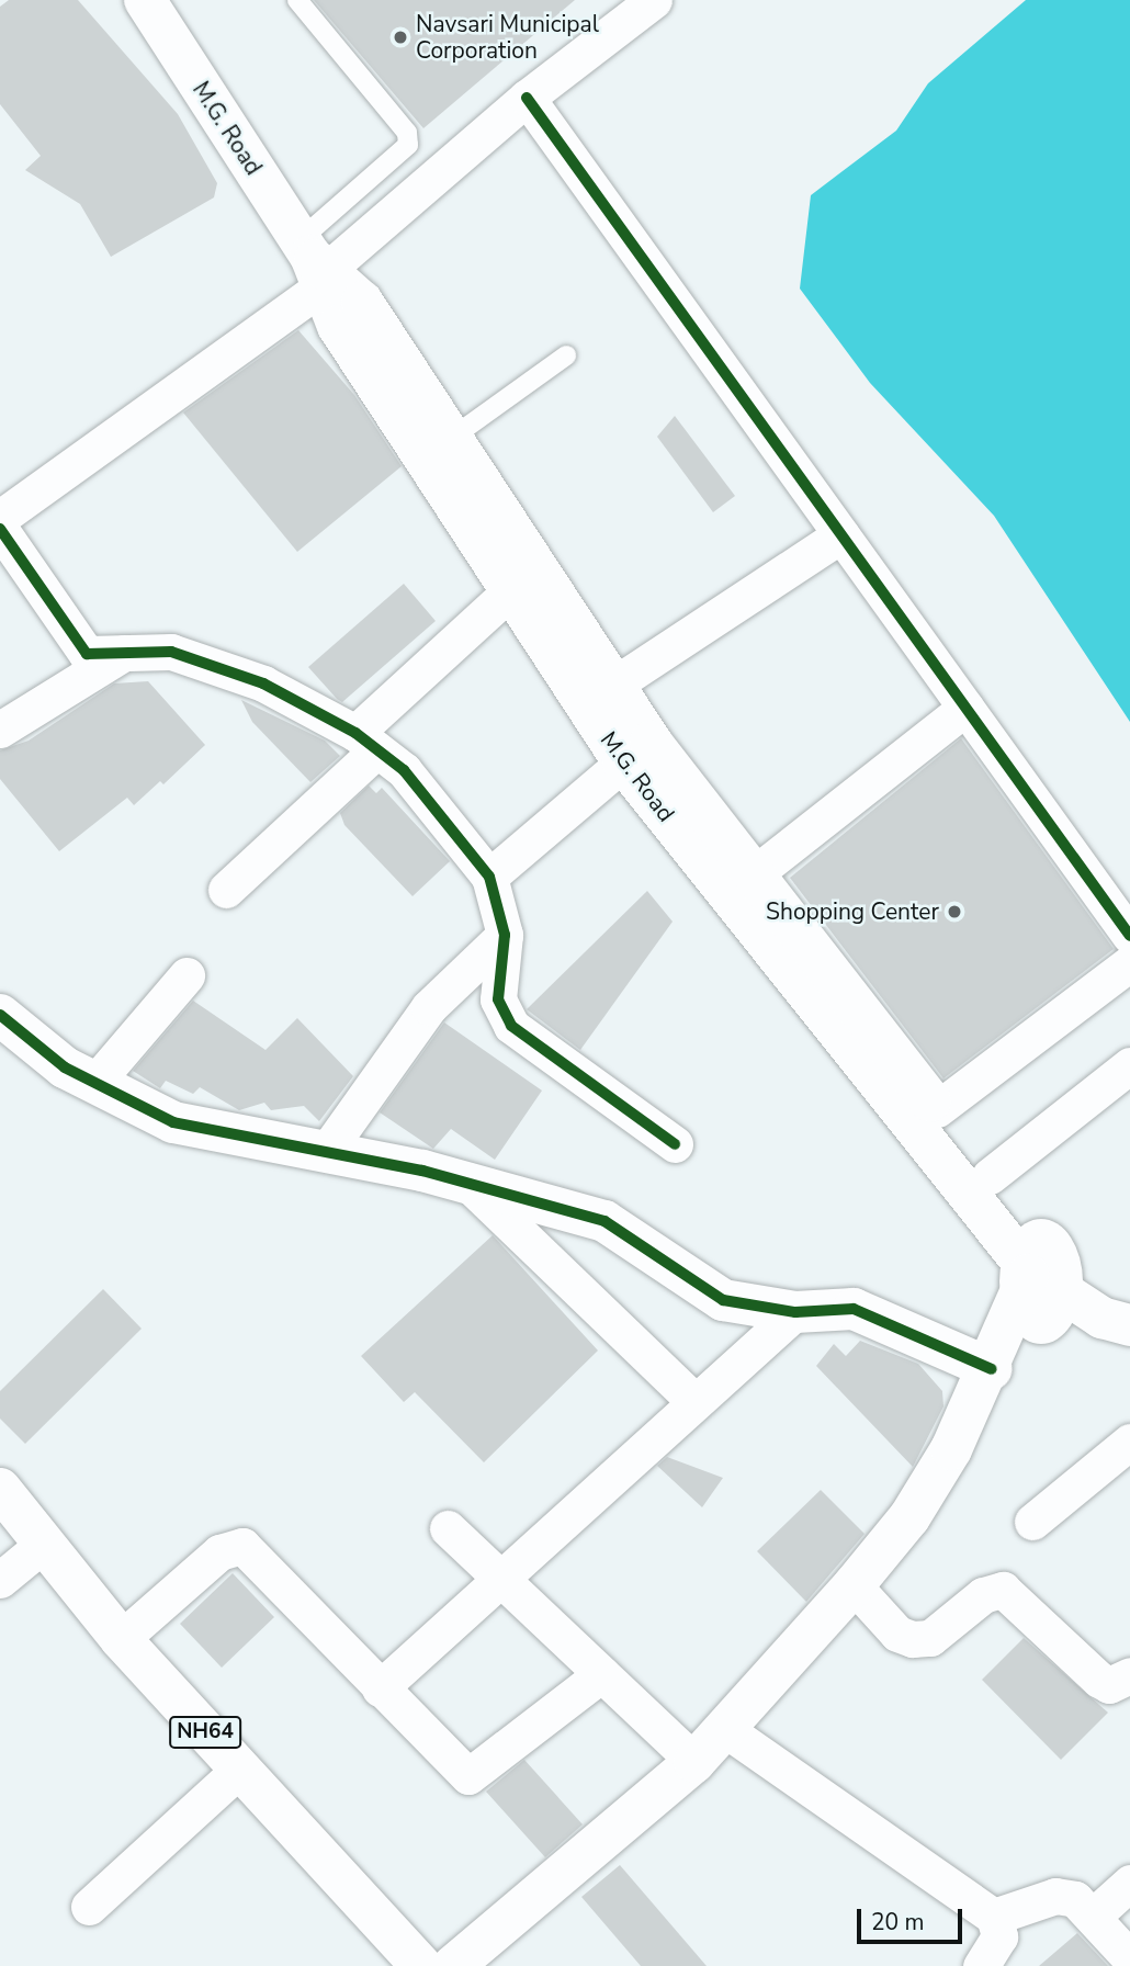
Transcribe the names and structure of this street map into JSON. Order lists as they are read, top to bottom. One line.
{"streets":{"main road":["M.G. Road","NH64"]},"places":["Navsari Municipal Corporation","Shopping Center"],"scale_bar":"20 m"}
